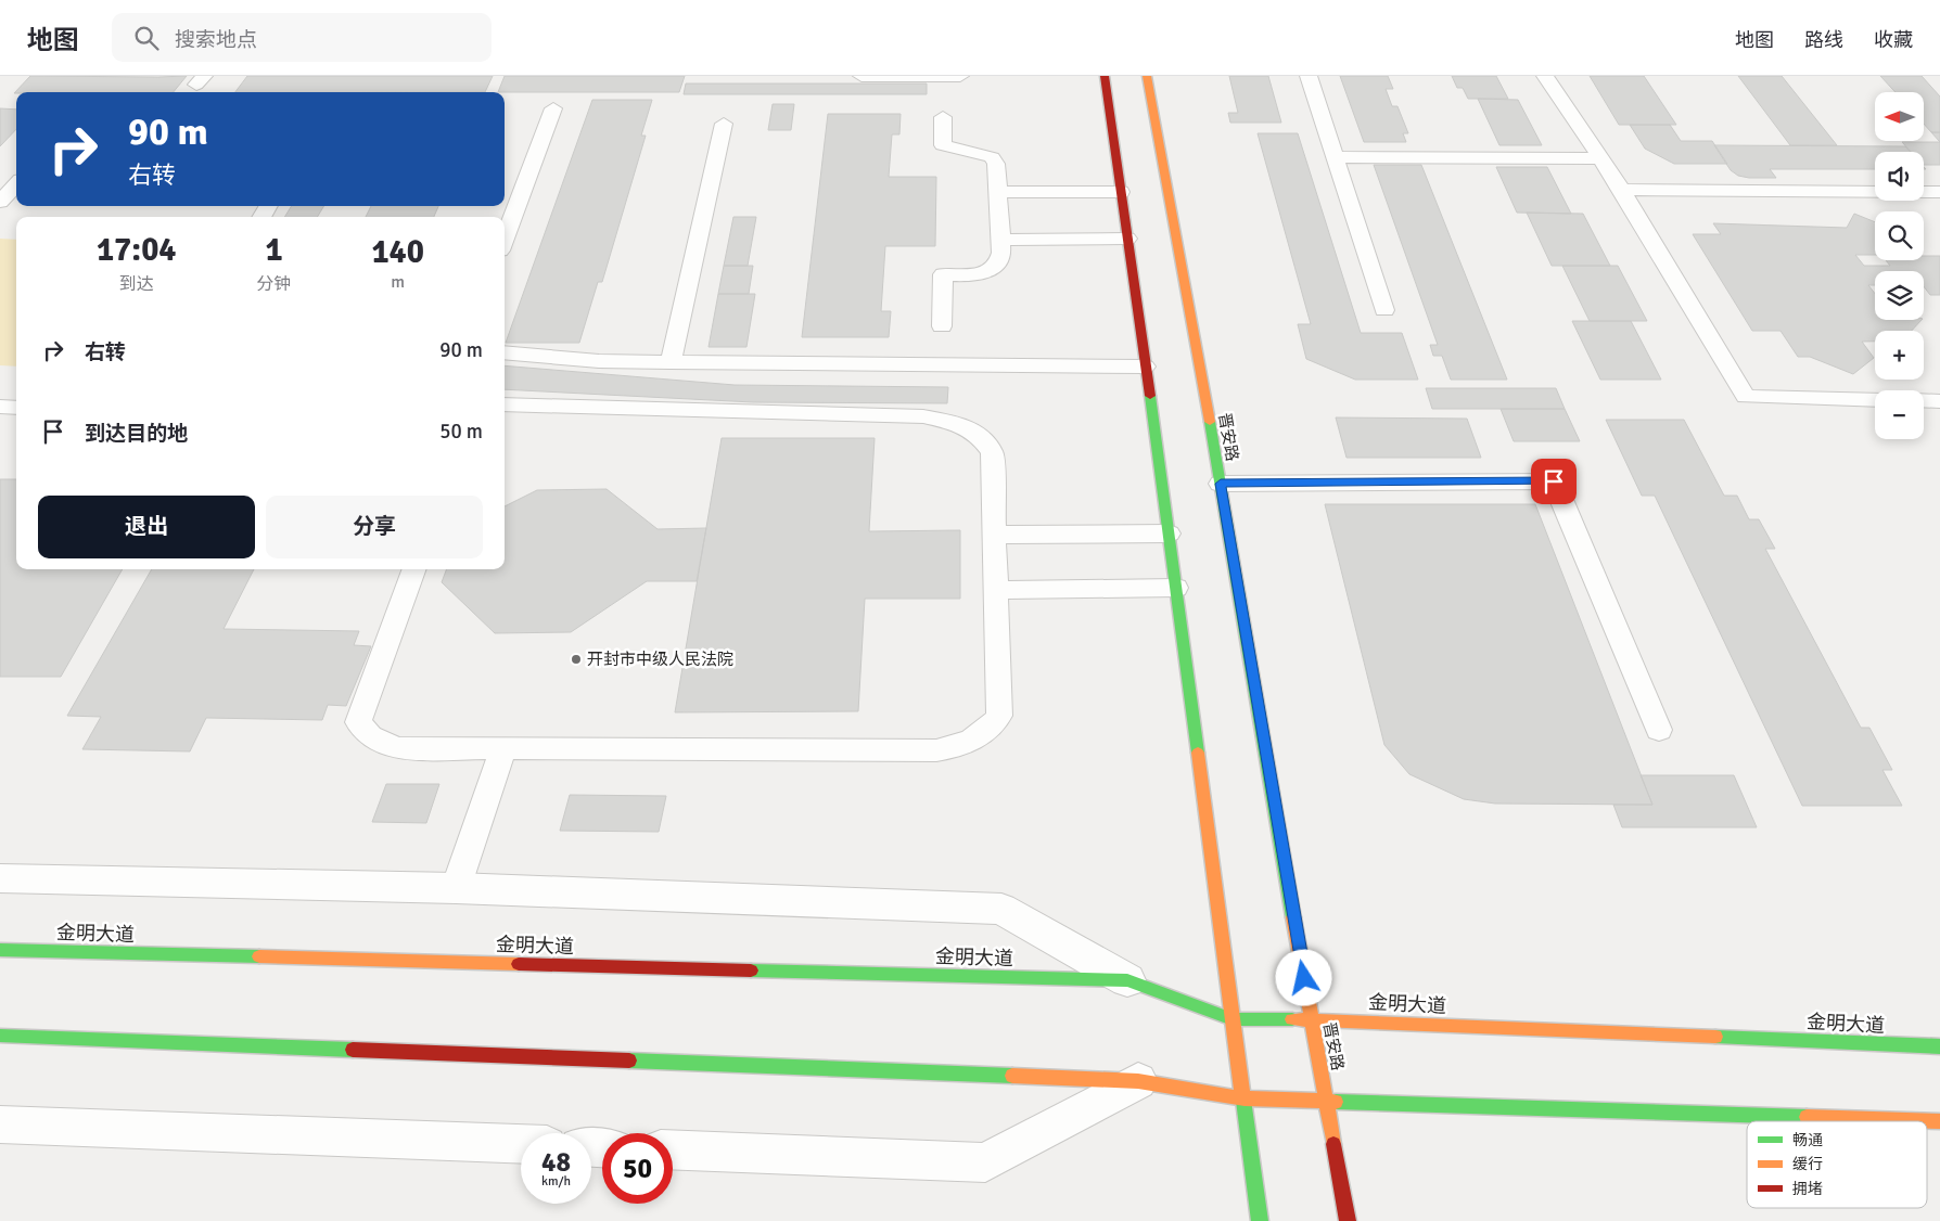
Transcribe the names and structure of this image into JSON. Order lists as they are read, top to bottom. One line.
{"streets":{"main road":["晋安路","金明大道"]},"crossings":[["晋安路","金明大道"]],"places":["开封市中级人民法院"],"legend":["畅通","缓行","拥堵"],"north":"left","page":{"header":"地图","search":"搜索地点","nav":["地图","路线","收藏"],"map_buttons":["+","−"],"turn":["90 m","右转"],"eta":["17:04","到达","1","分钟","140","m"],"list":[{"name":"右转","value":"90 m"},{"name":"到达目的地","value":"50 m"}],"buttons":["退出","分享"],"speed":"48 km/h","limit":"50"}}
